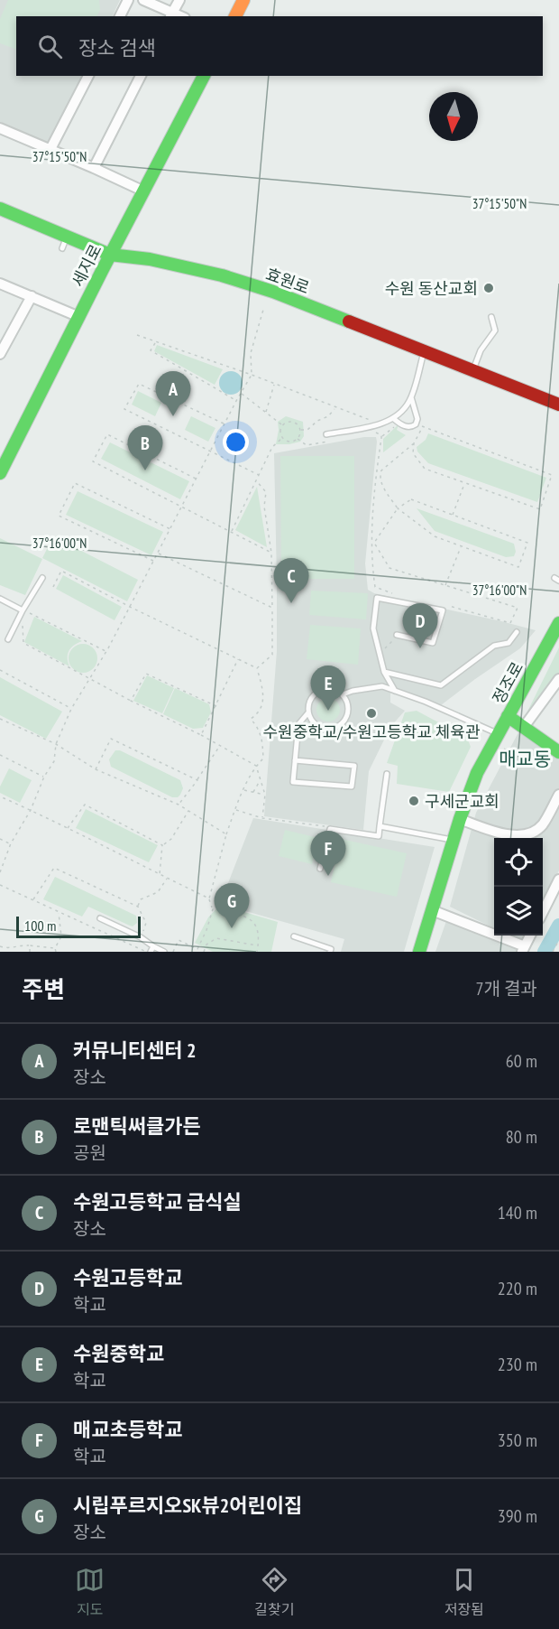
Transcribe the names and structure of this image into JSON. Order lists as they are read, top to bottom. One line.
{"streets":{"street":["세지로","효원로","정조로"]},"crossings":[["세지로","효원로"]],"districts":["매교동"],"places":["수원 동산교회","수원중학교/수원고등학교 체육관","구세군교회"],"scale_bar":"100 m","north":"bottom","page":{"search":"장소 검색","pins":["A","B","C","D","E","F","G"],"scale":"100 m","heading":["주변","7개 결과"],"list":[{"mark":"A","name":"커뮤니티센터 2","note":"장소","value":"60 m"},{"mark":"B","name":"로맨틱써클가든","note":"공원","value":"80 m"},{"mark":"C","name":"수원고등학교 급식실","note":"장소","value":"140 m"},{"mark":"D","name":"수원고등학교","note":"학교","value":"220 m"},{"mark":"E","name":"수원중학교","note":"학교","value":"230 m"},{"mark":"F","name":"매교초등학교","note":"학교","value":"350 m"},{"mark":"G","name":"시립푸르지오SK뷰2어린이집","note":"장소","value":"390 m"}],"nav":["지도","길찾기","저장됨"]},"coordinates":["37°15'50\"N","37°16'00\"N"]}
